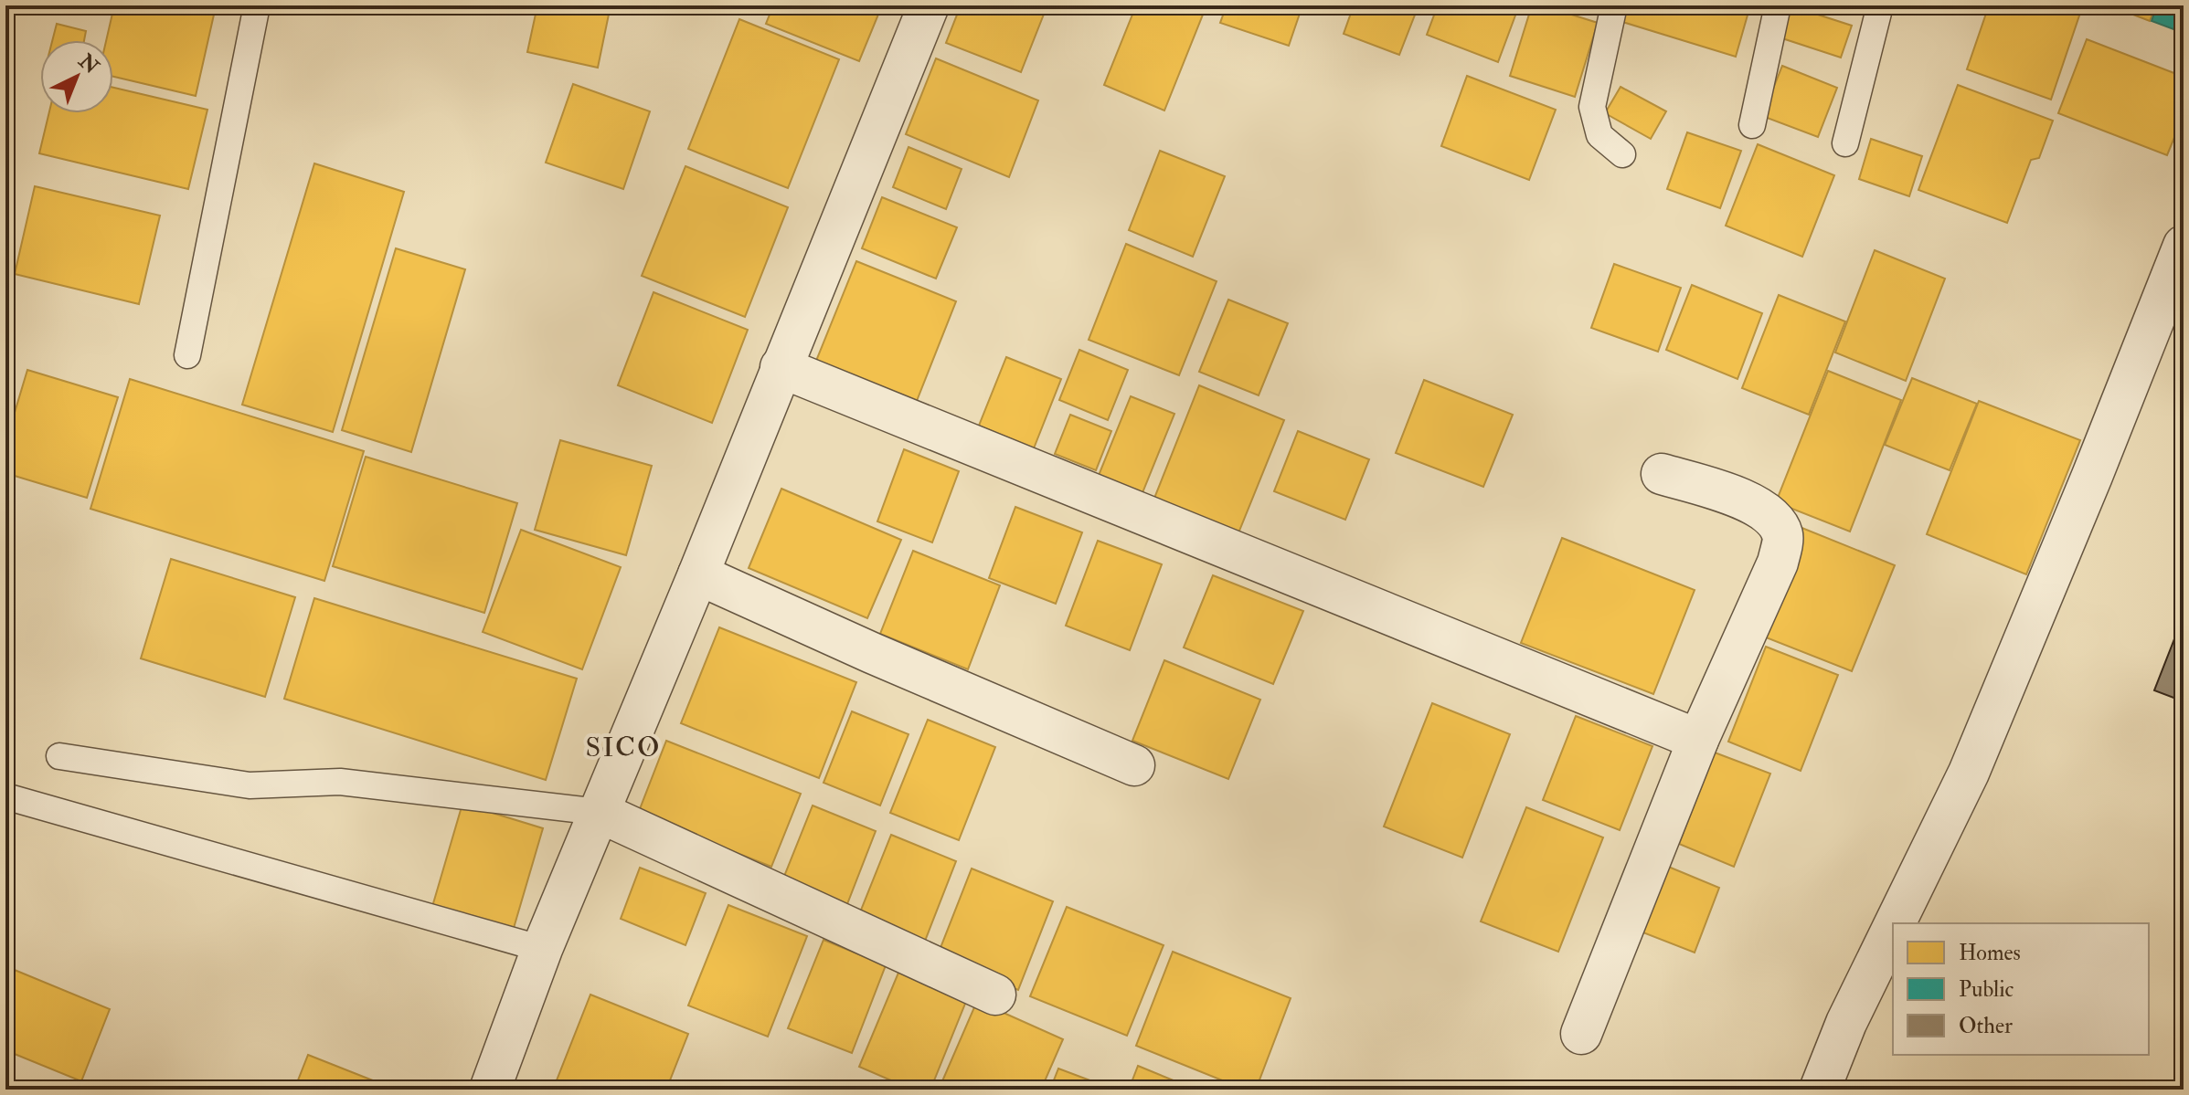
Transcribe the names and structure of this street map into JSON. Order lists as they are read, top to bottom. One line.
{"districts":["SICO"],"legend":["Homes","Public","Other"],"north":"top right"}
